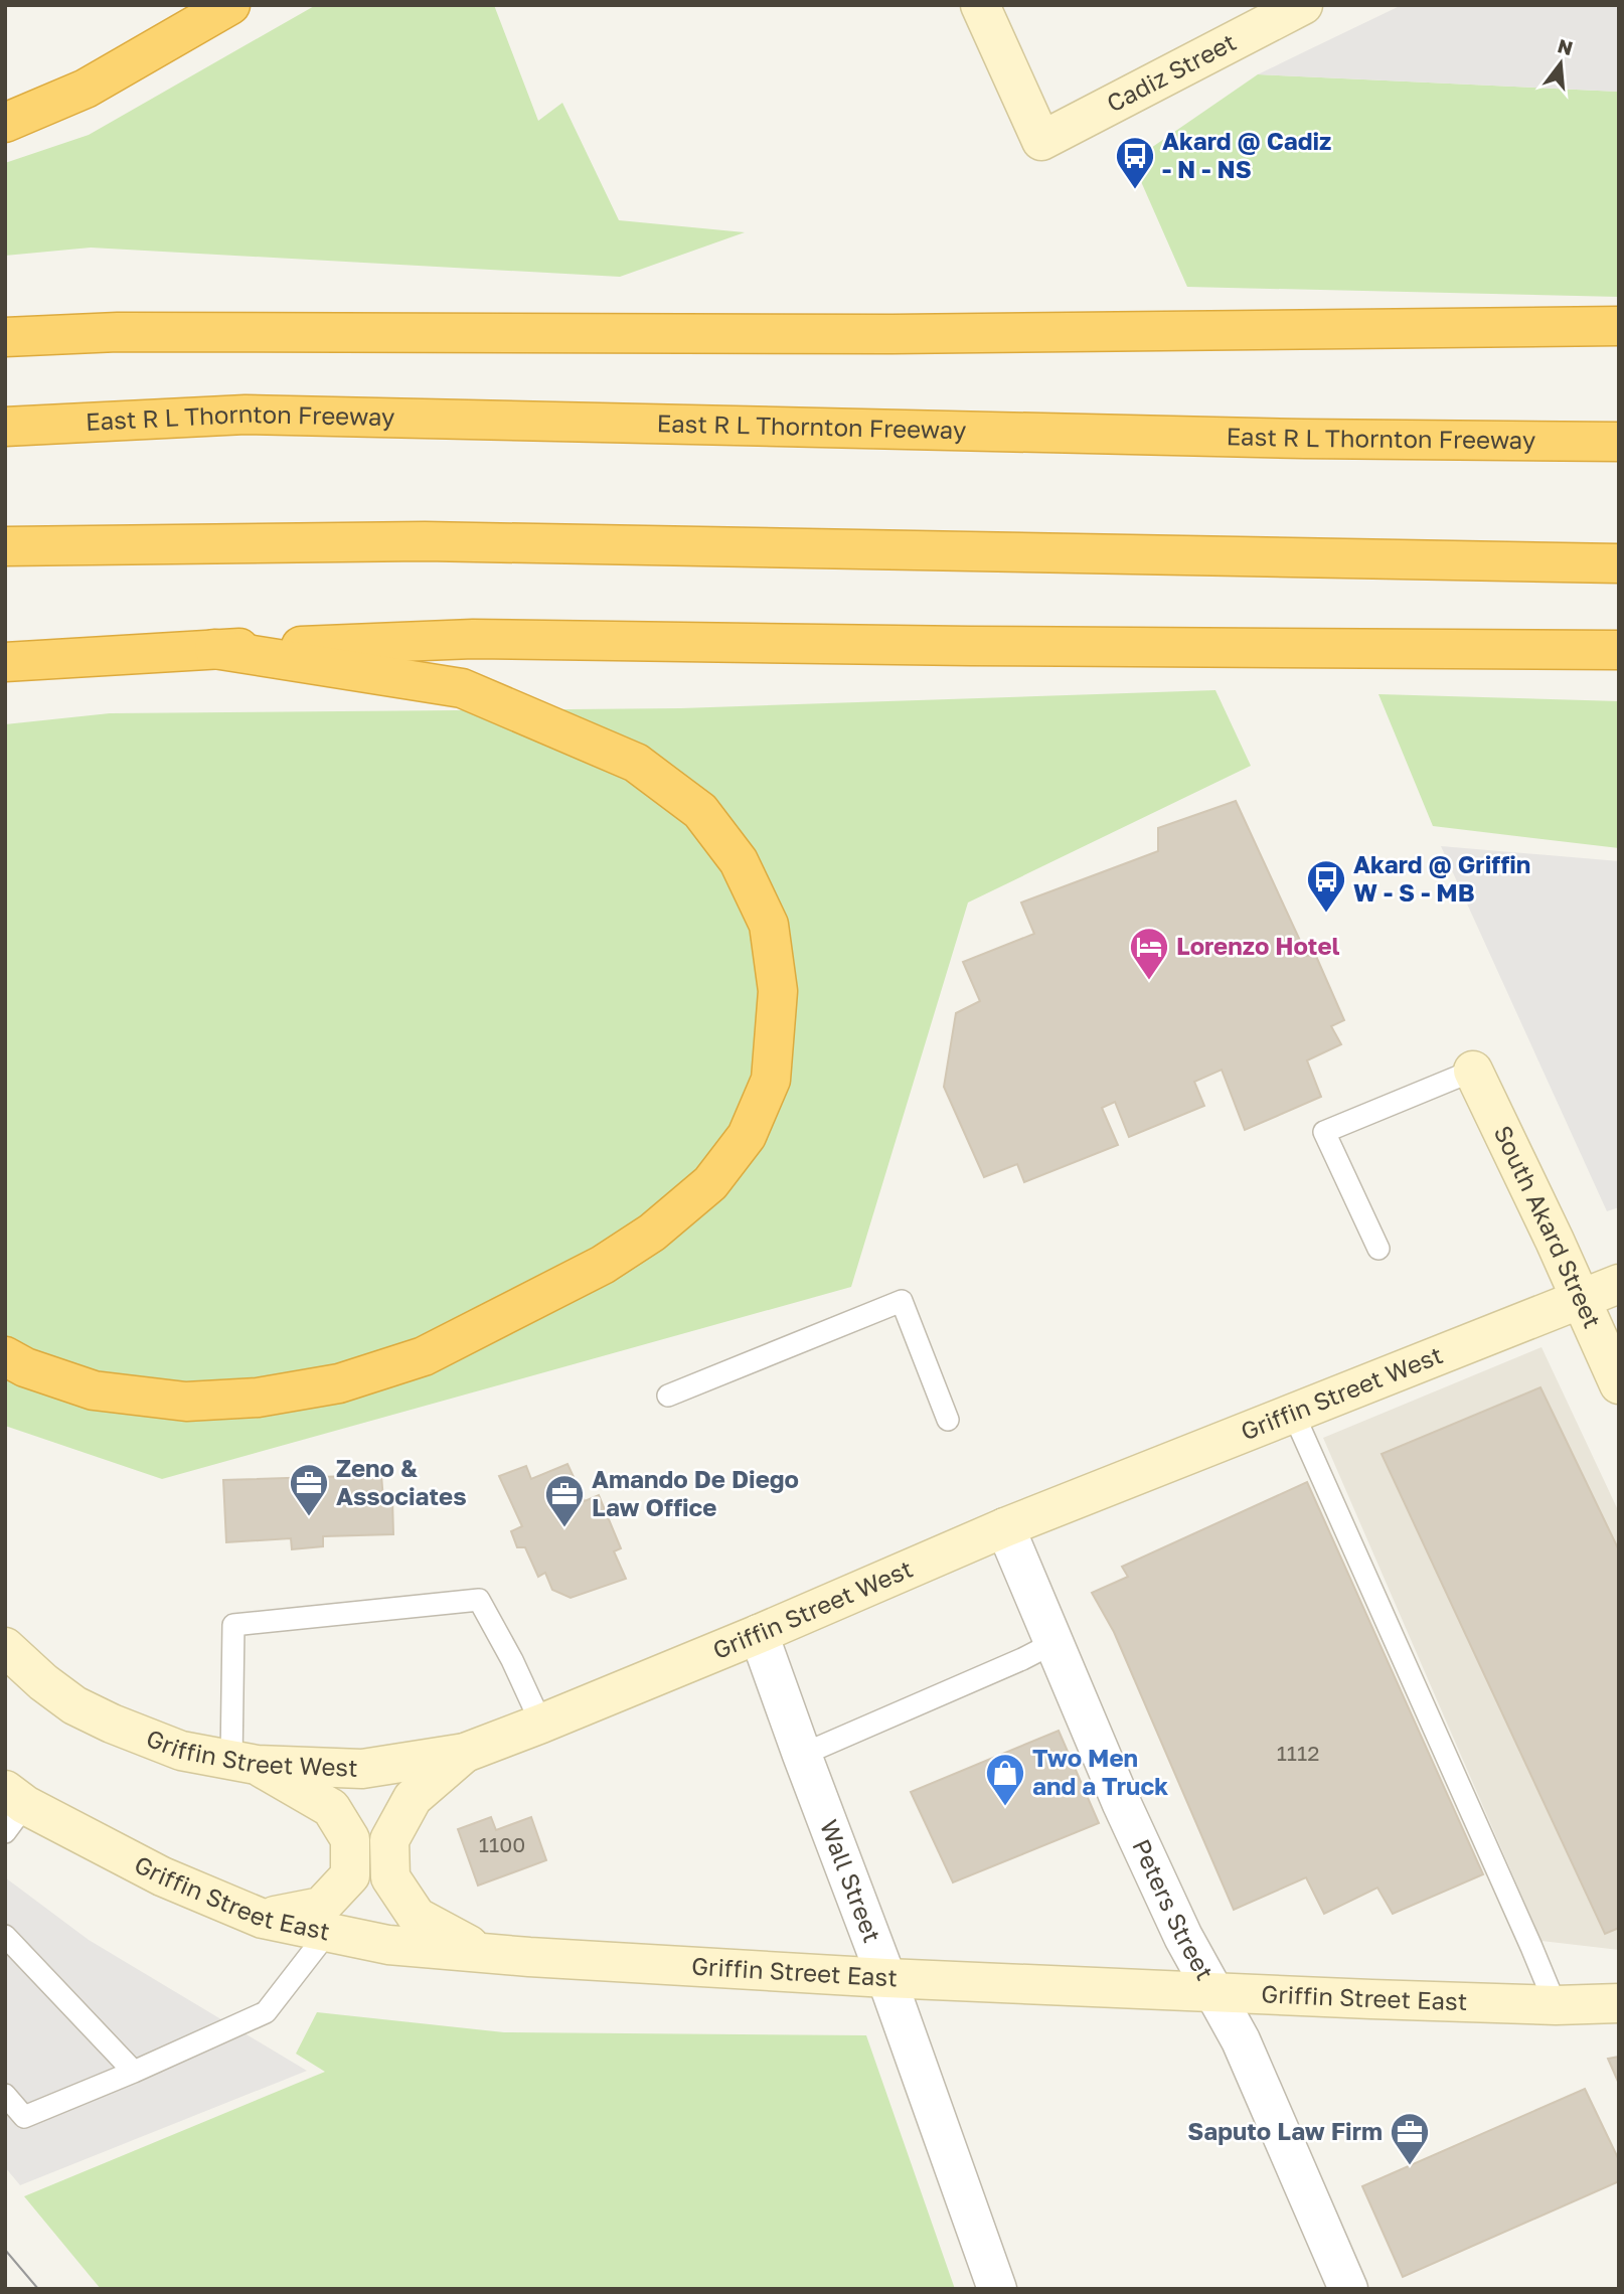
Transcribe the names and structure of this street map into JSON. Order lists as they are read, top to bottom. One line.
{"streets":{"highway":["East R L Thornton Freeway"],"main road":["Cadiz Street","South Akard Street","Griffin Street West","Griffin Street East"],"street":["Wall Street","Peters Street"]},"crossings":[["South Akard Street","Griffin Street West"],["Griffin Street West","Wall Street"],["Griffin Street West","Peters Street"],["Wall Street","Griffin Street East"],["Griffin Street East","Peters Street"]],"places":{"bus stop":["Akard @ Cadiz - N - NS","Akard @ Griffin W - S - MB"],"hotel":["Lorenzo Hotel"],"office":["Zeno & Associates","Amando De Diego Law Office","Saputo Law Firm"],"shop":["Two Men and a Truck"]},"house_numbers":["1112","1100"],"north":"top"}
